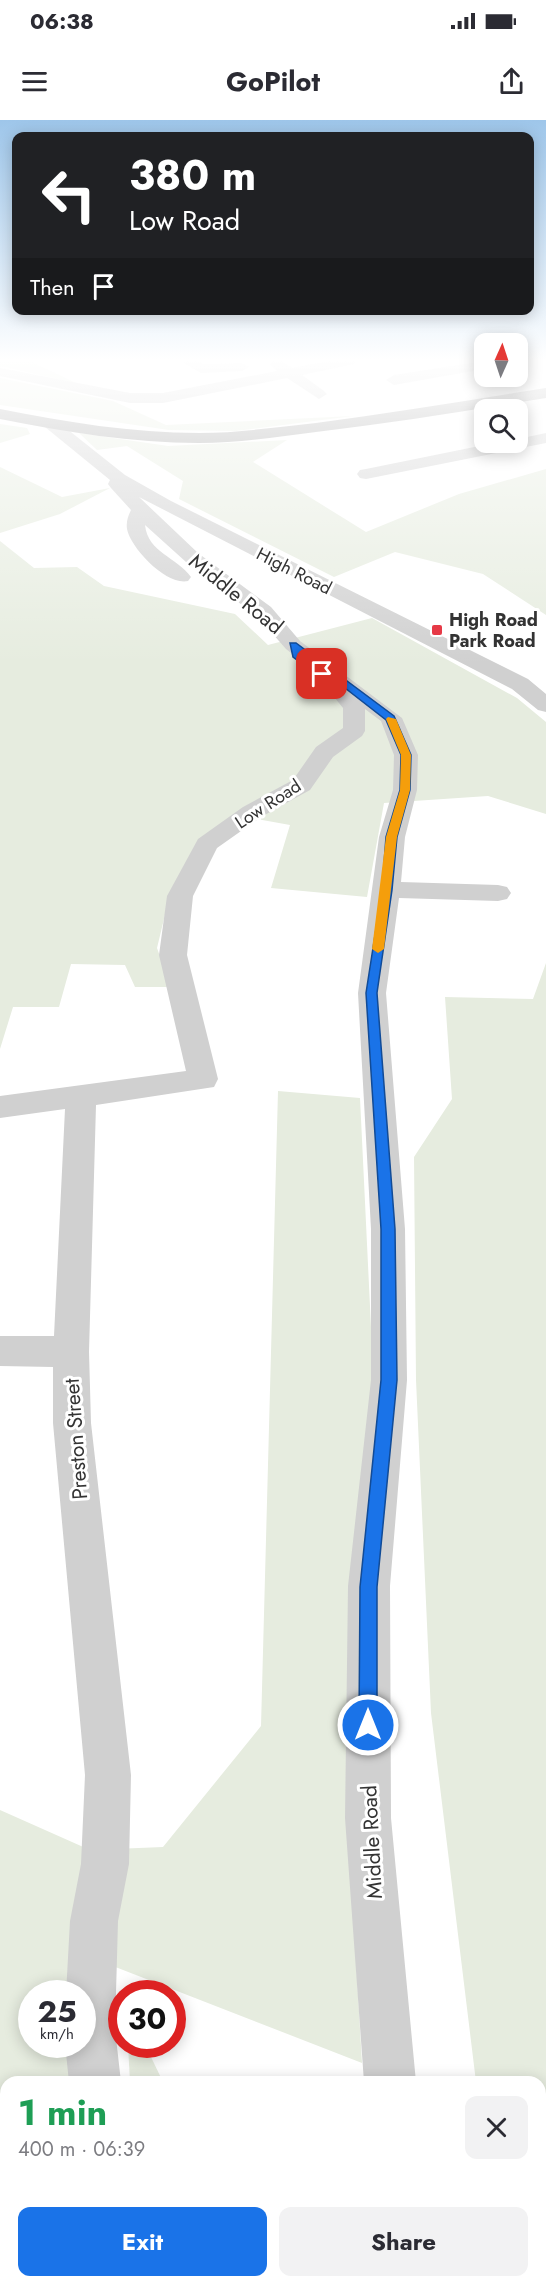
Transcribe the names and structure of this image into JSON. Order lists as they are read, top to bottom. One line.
{"streets":{"street":["High Road","Middle Road","Low Road","Preston Street"]},"crossings":[["High Road","Middle Road"],["Middle Road","Low Road"],["Low Road","Preston Street"]],"places":{"transit":["High Road Park Road"]},"north":"top","page":{"status":"06:38","header":"GoPilot","turn":["380 m","Low Road"],"then":"Then","speed":"25 km/h","limit":"30","heading":["1 min","400 m · 06:39"],"buttons":["Exit","Share"]}}
